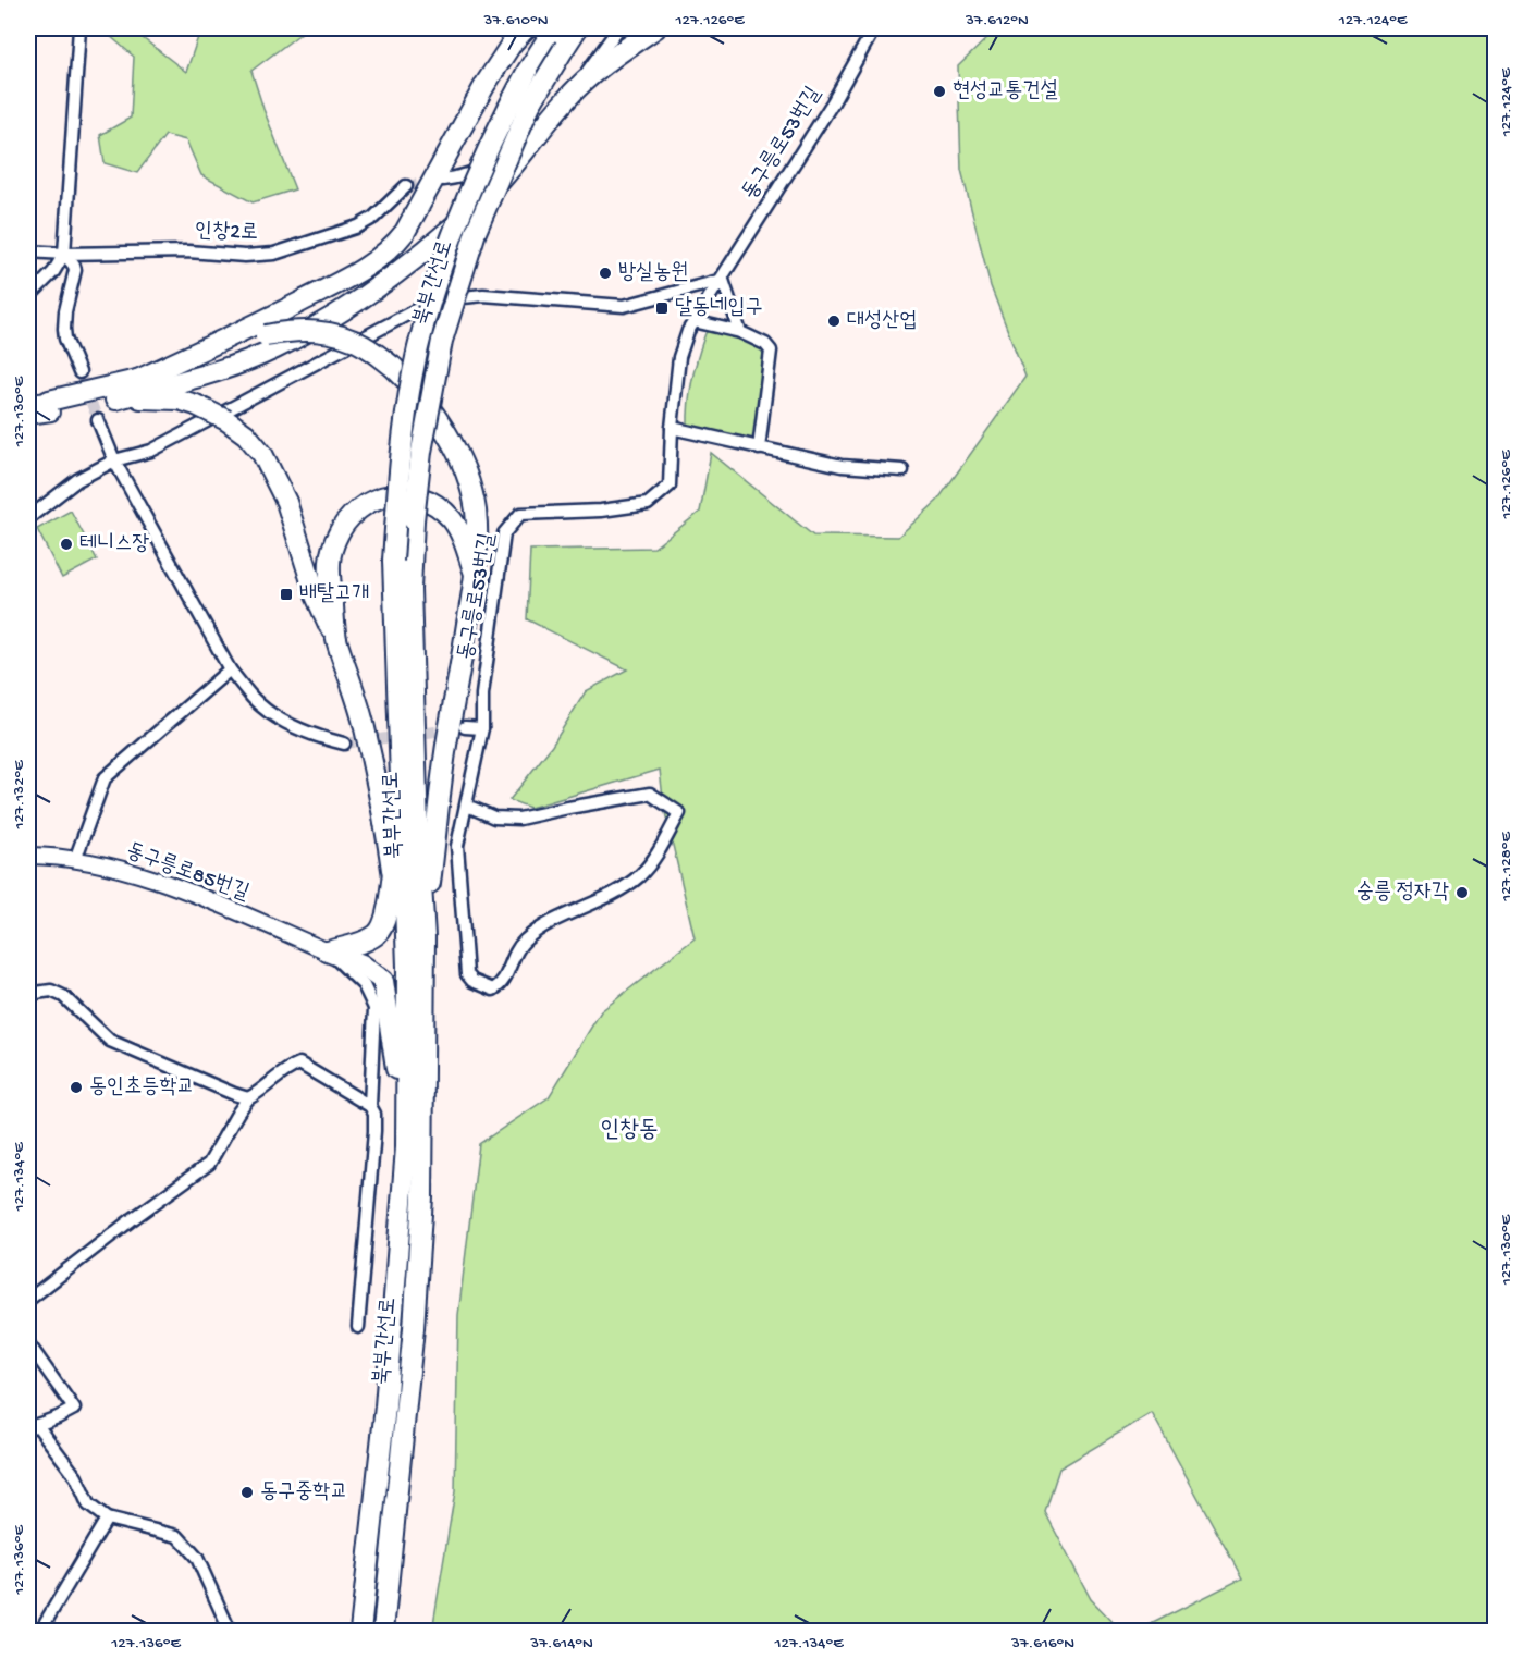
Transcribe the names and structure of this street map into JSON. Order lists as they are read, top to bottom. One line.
{"streets":{"highway":["북부간선로"],"street":["동구릉로53번길","인창2로","동구릉로85번길"]},"districts":["인창동"],"places":{"other":["현성교통건설","방실농원","대성산업","테니스장","숭릉 정자각","동인초등학교","동구중학교"],"transit":["달동네입구","배탈고개"]},"coordinates":["37.610°N","127.126°E","37.612°N","127.124°E","127.130°E","127.132°E","127.128°E","127.134°E","127.136°E","37.614°N","37.616°N"]}
